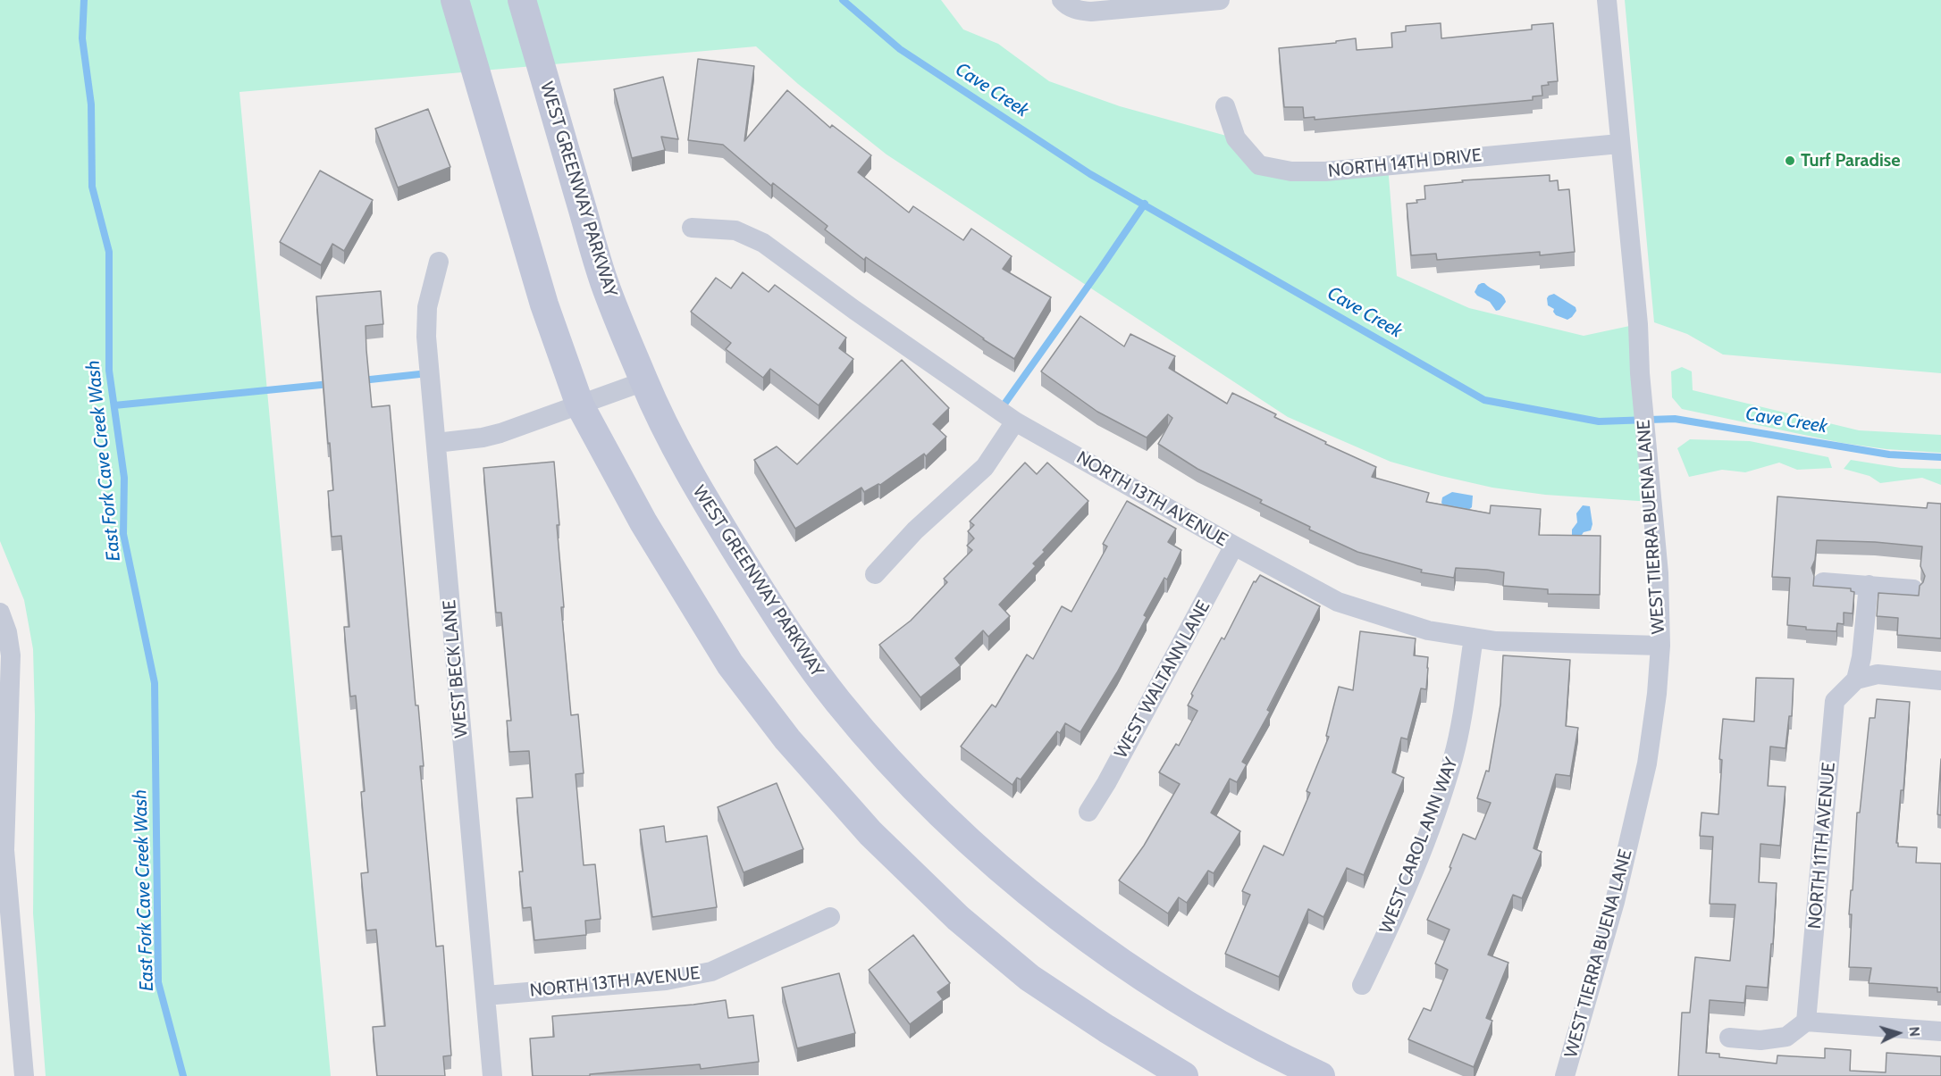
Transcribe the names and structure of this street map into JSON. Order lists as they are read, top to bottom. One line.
{"streets":{"main road":["WEST GREENWAY PARKWAY"],"street":["NORTH 14TH DRIVE","NORTH 13TH AVENUE","WEST TIERRA BUENA LANE","WEST BECK LANE","WEST WALTANN LANE","WEST CAROL ANN WAY","NORTH 11TH AVENUE"]},"crossings":[["NORTH 14TH DRIVE","WEST TIERRA BUENA LANE"],["NORTH 13TH AVENUE","WEST TIERRA BUENA LANE"],["NORTH 13TH AVENUE","WEST BECK LANE"],["NORTH 13TH AVENUE","WEST WALTANN LANE"],["NORTH 13TH AVENUE","WEST CAROL ANN WAY"]],"water":["Cave Creek","East Fork Cave Creek Wash"],"places":["Turf Paradise"],"north":"right"}
